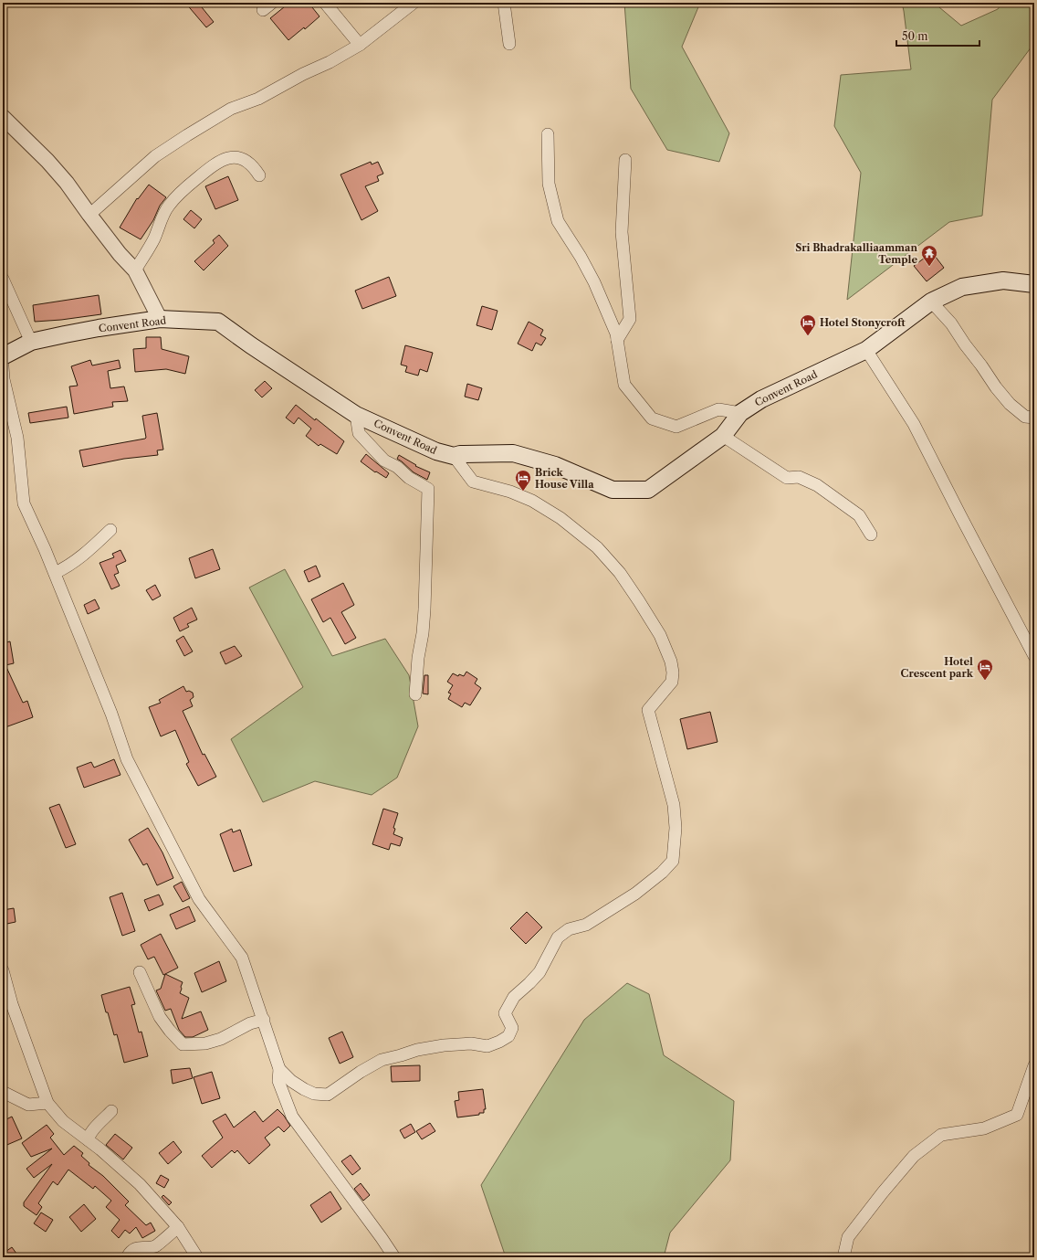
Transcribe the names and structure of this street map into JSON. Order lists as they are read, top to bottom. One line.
{"streets":{"main road":["Convent Road"]},"places":{"temple":["Sri Bhadrakalliaamman Temple"],"hotel":["Hotel Stonycroft","Brick House Villa","Hotel Crescent park"]},"scale_bar":"50 m"}
